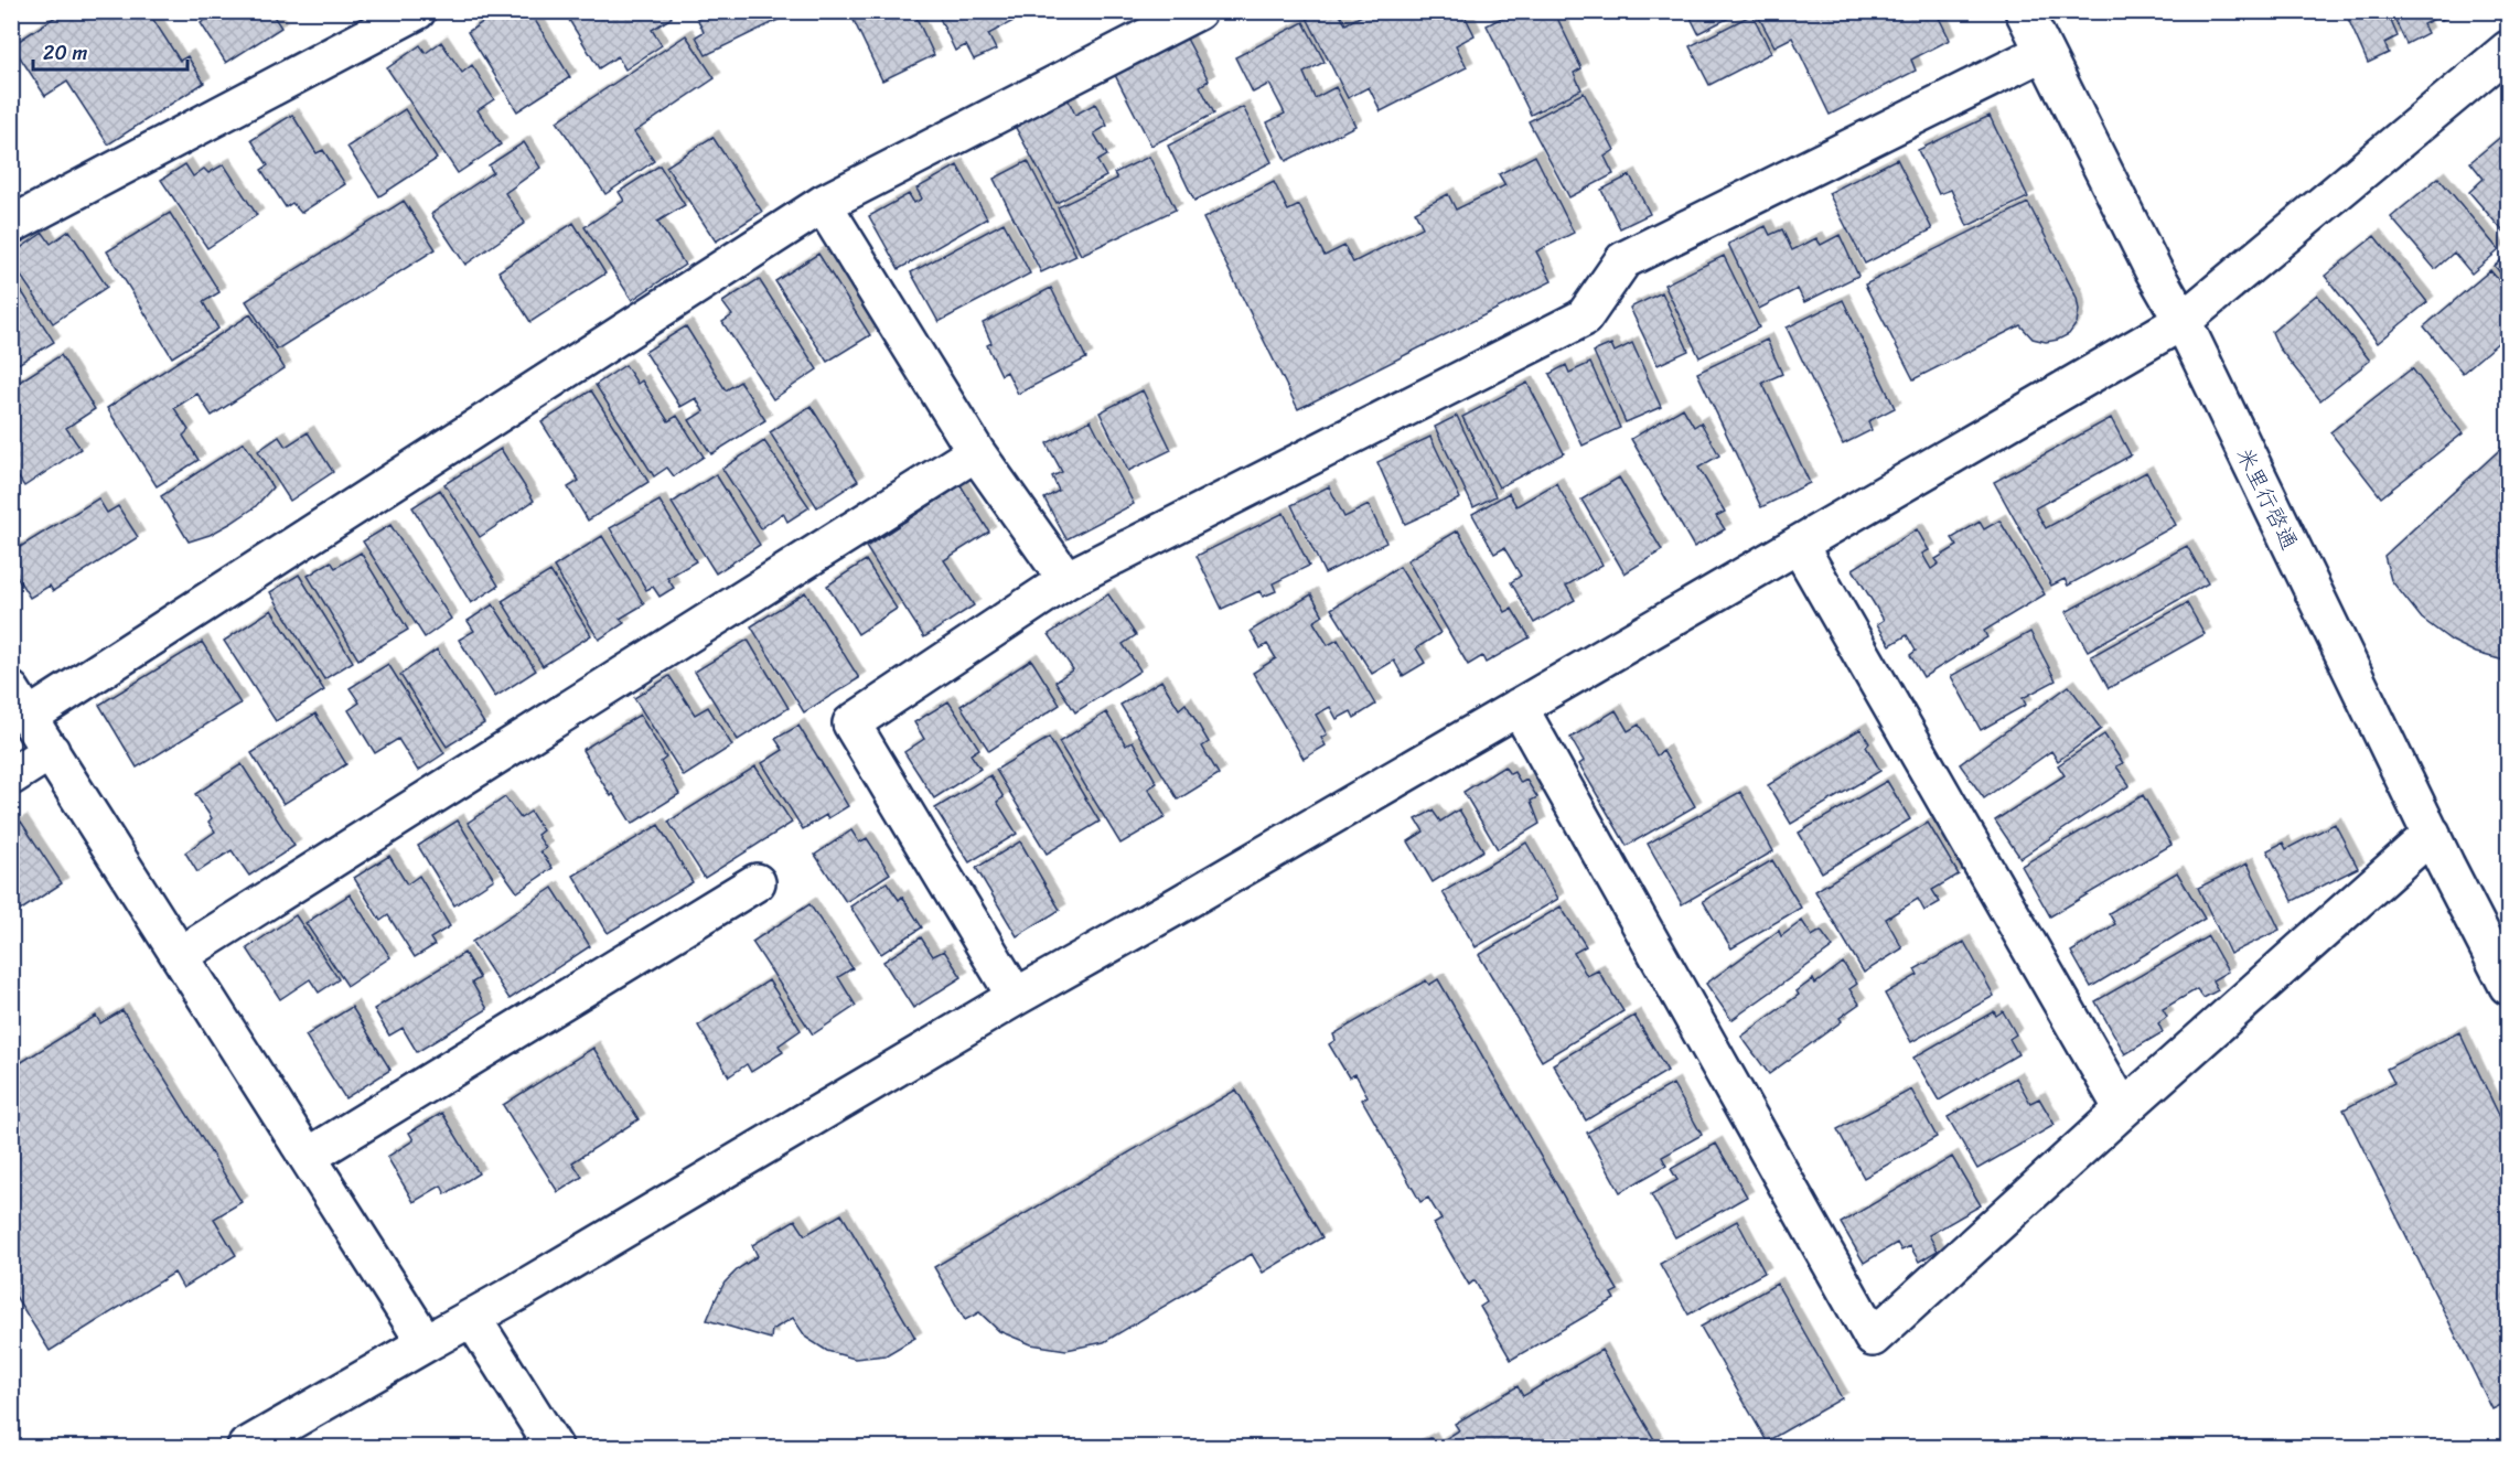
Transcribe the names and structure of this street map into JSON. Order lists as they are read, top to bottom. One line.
{"streets":{"street":["米里行啓通"]},"scale_bar":"20 m"}
